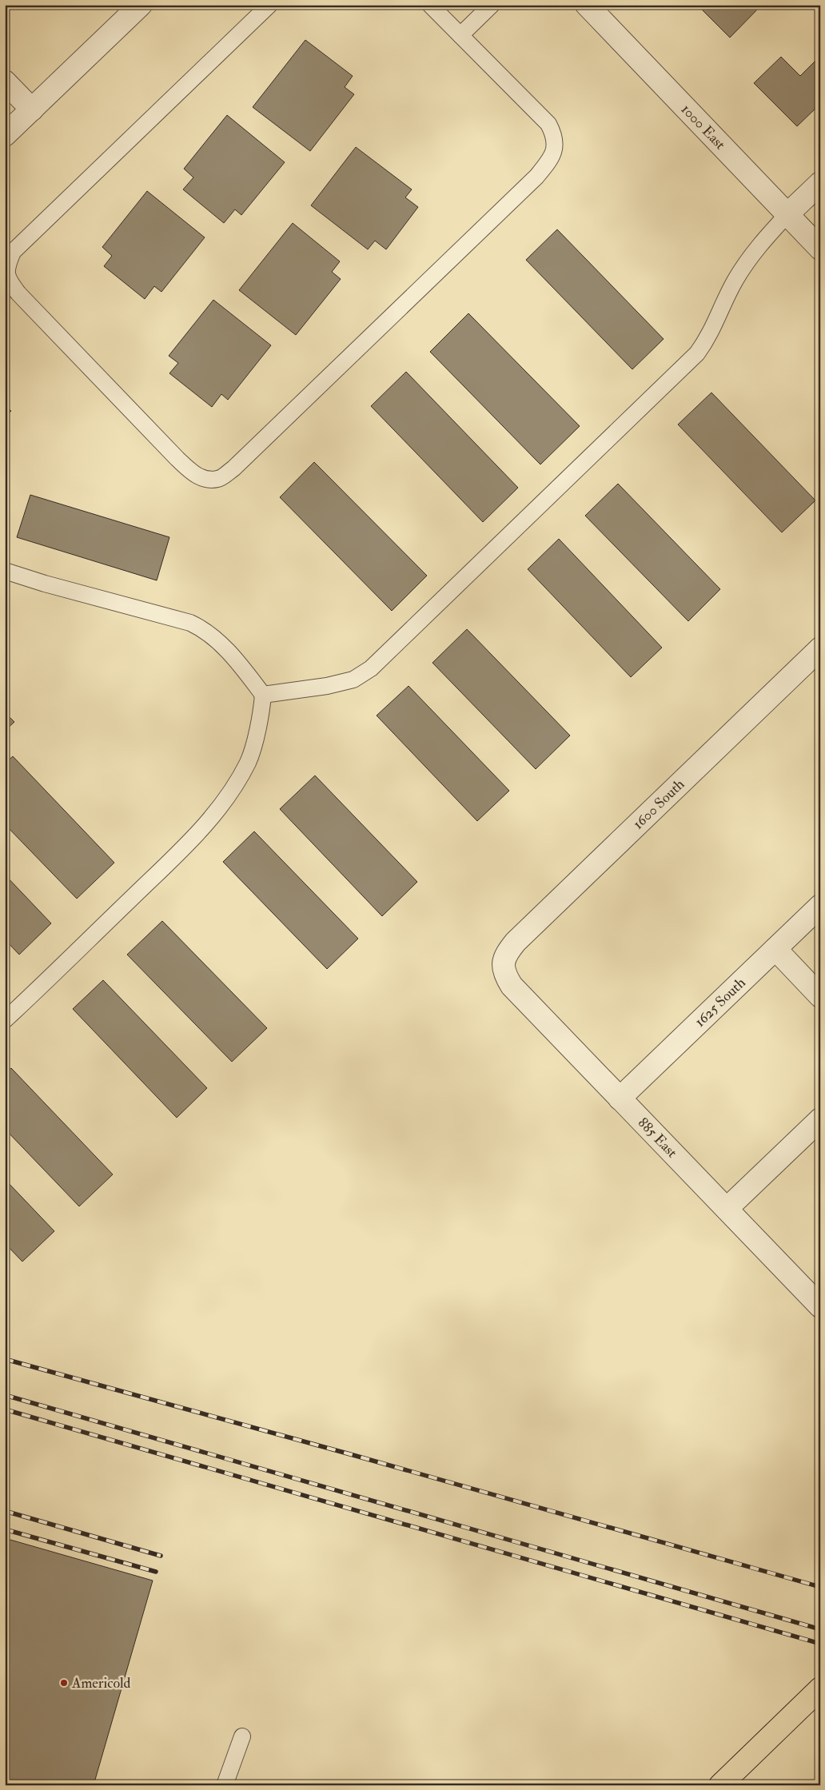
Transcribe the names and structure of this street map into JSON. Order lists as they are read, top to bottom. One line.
{"streets":{"street":["1000 East","1600 South","1625 South","885 East"]},"crossings":[["1600 South","885 East"],["1625 South","885 East"]],"places":["Americold"]}
